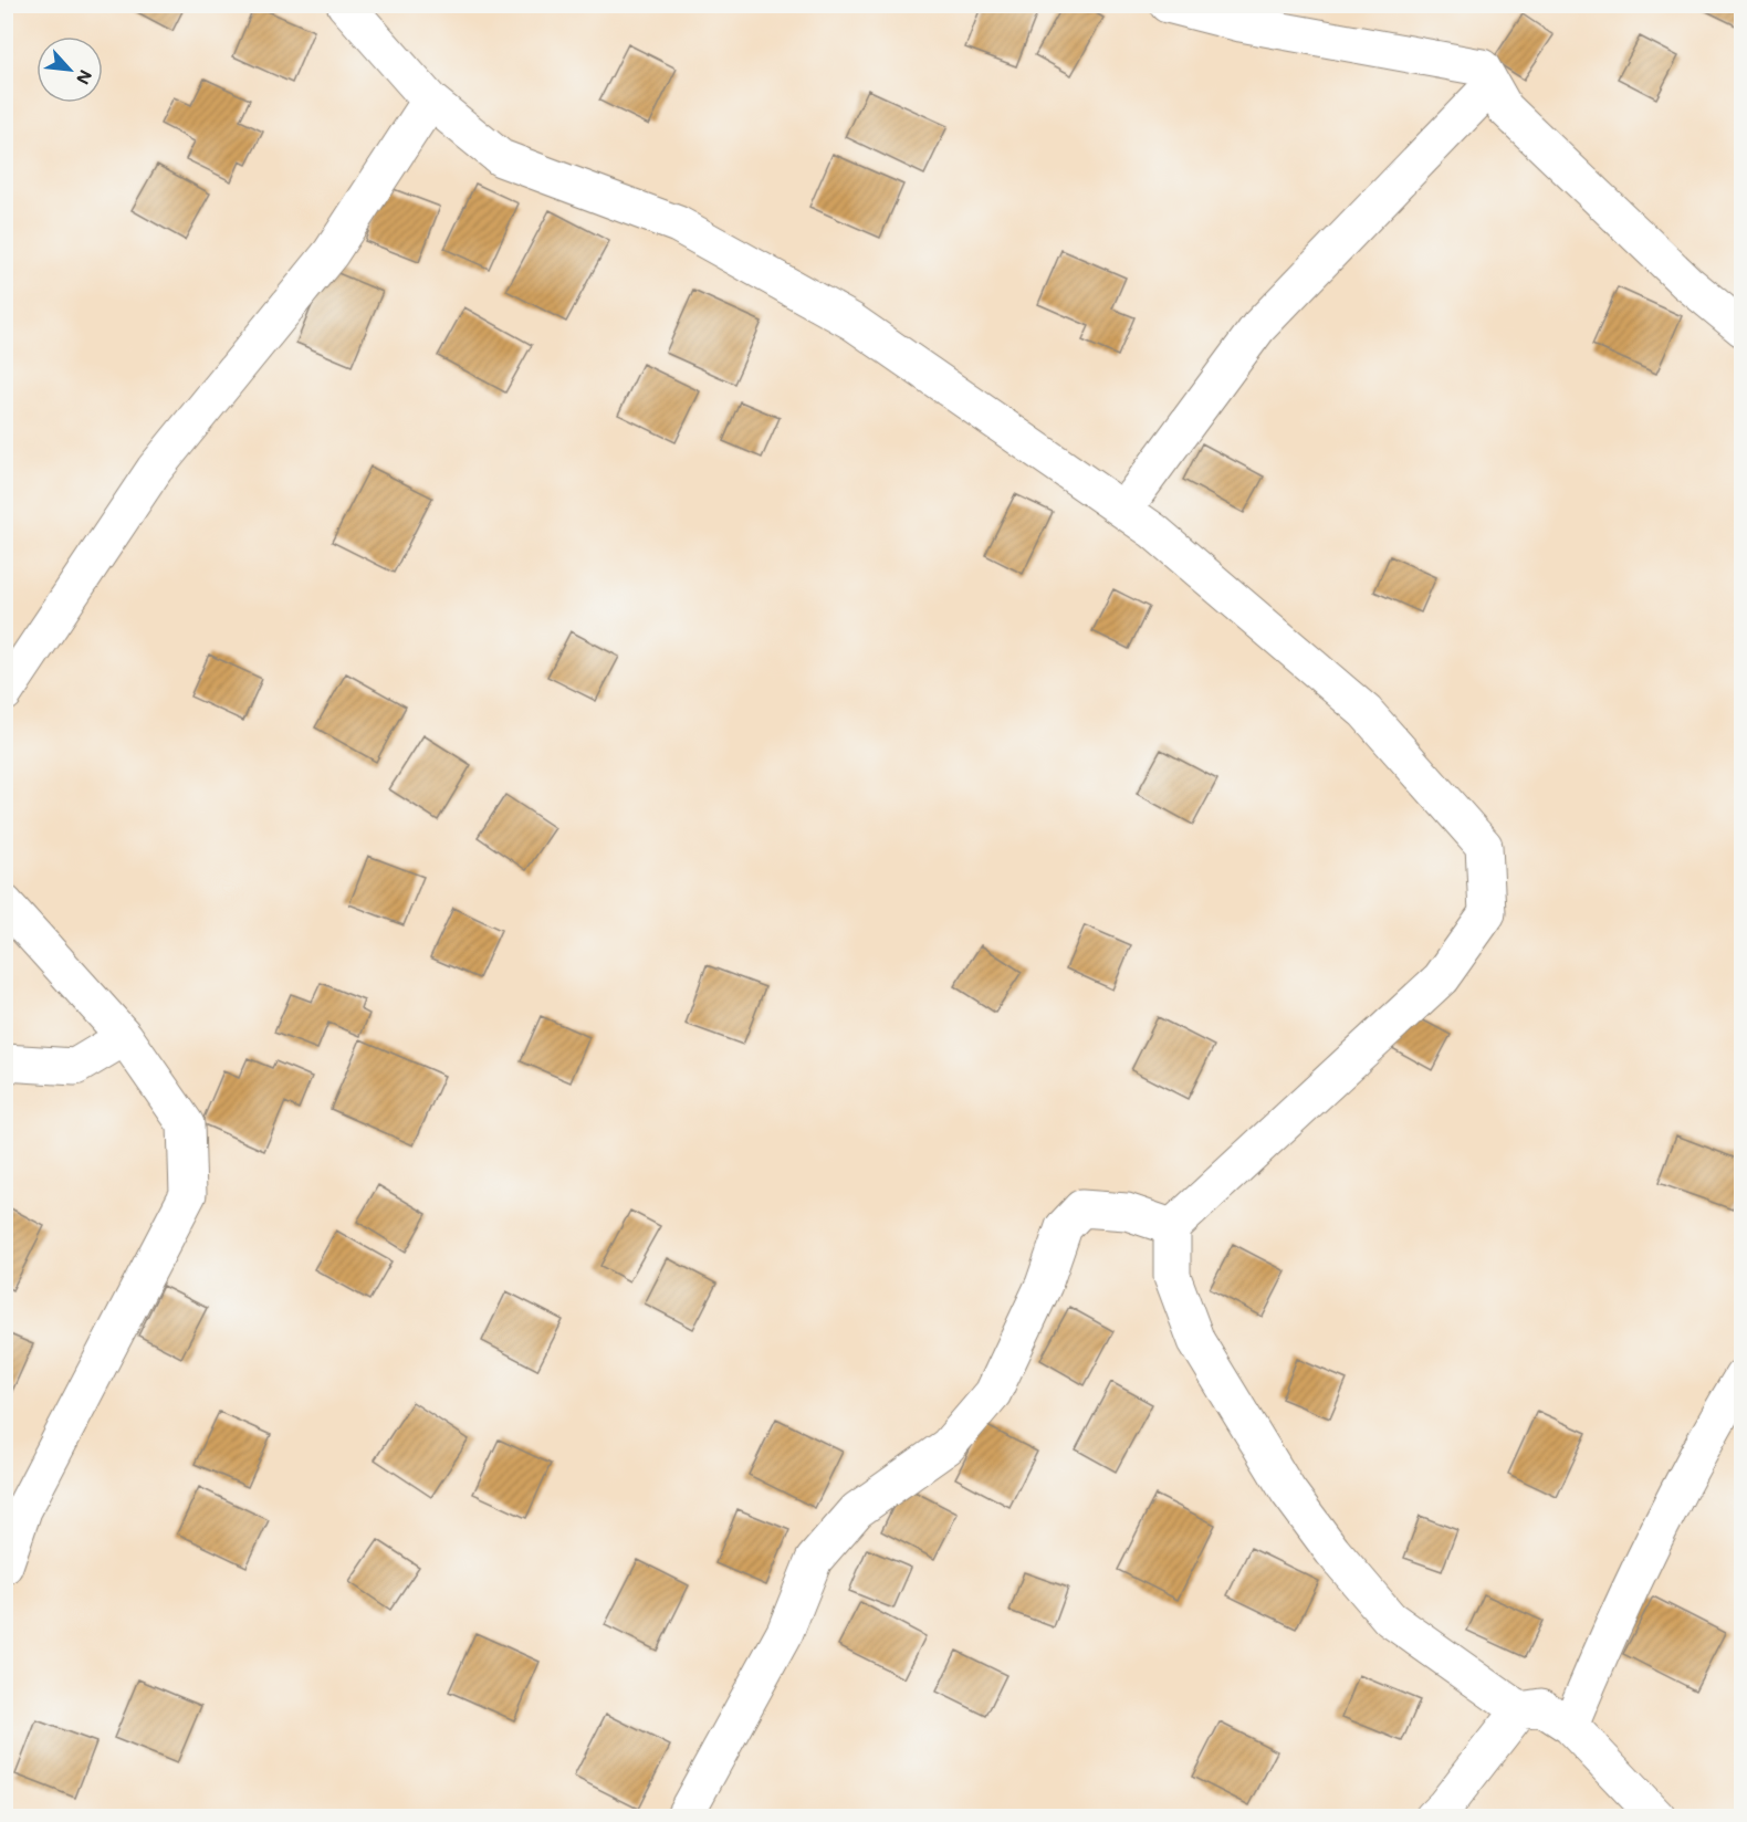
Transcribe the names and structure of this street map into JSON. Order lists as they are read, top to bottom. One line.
{"north":"bottom right"}
